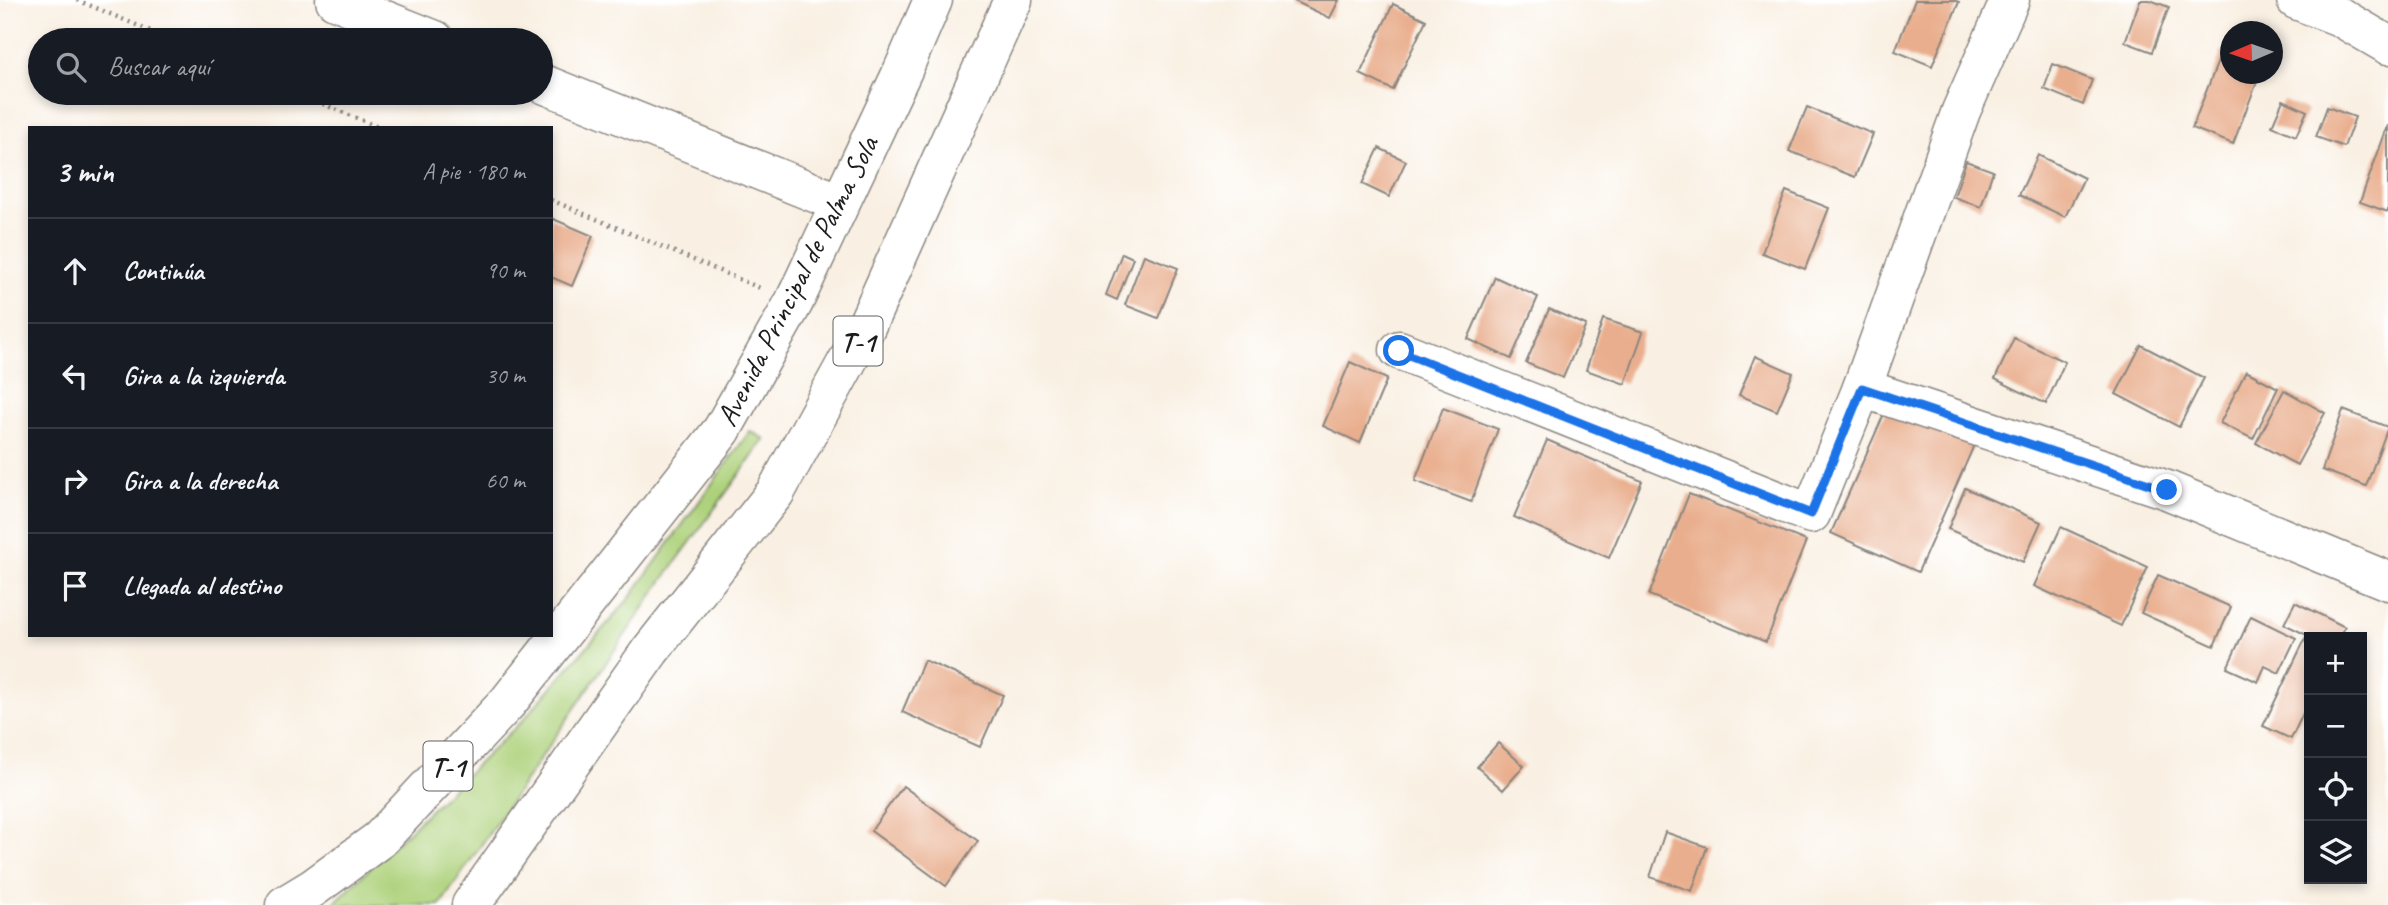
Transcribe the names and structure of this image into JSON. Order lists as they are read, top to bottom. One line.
{"streets":{"main road":["Avenida Principal de Palma Sola","T-1"]},"north":"left","page":{"search":"Buscar aquí","heading":["3 min","A pie · 180 m"],"list":[["Continúa","90 m"],["Gira a la izquierda","30 m"],["Gira a la derecha","60 m"],"Llegada al destino"],"map_buttons":["+","−"]}}
